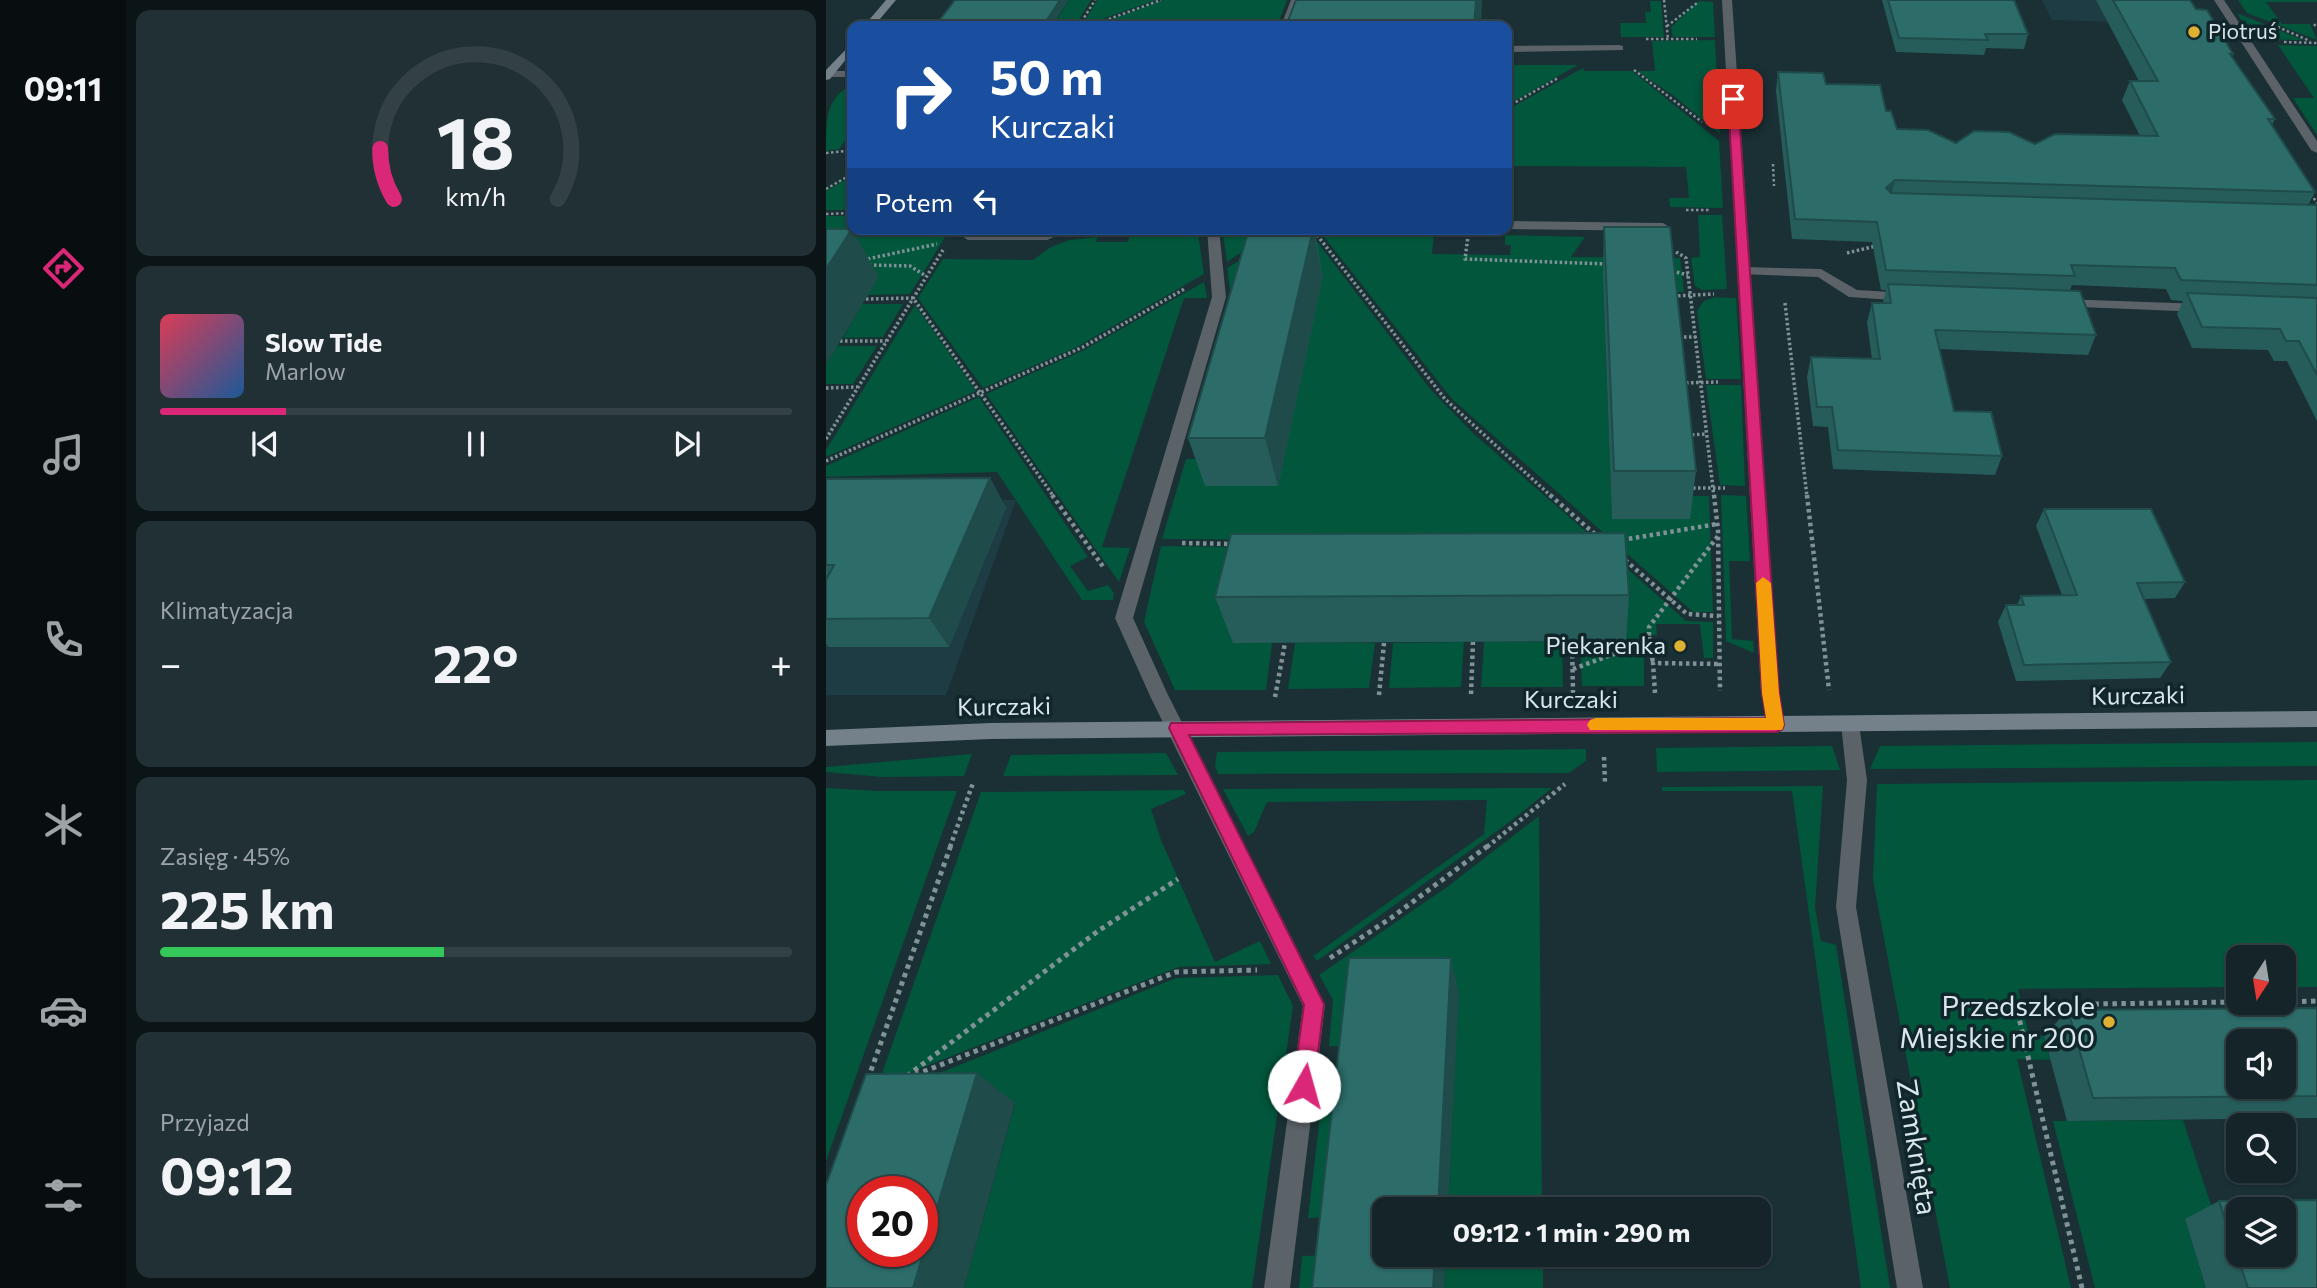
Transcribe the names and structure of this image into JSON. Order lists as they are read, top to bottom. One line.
{"streets":{"street":["Kurczaki","Zamknięta"]},"crossings":[["Kurczaki","Zamknięta"]],"places":["Piotruś","Piekarenka","Przedszkole Miejskie nr 200"],"north":"bottom","page":{"tabs":"09:11","turn":["50 m","Kurczaki"],"then":"Potem","song":["Slow Tide","Marlow"],"tile":["Klimatyzacja",["Zasięg · 45%","225 km"],["Przyjazd","09:12"]],"heat":["−","22°","+"],"limit":"20","trip":"09:12 · 1 min · 290 m","gauge":["18","km/h"]}}
